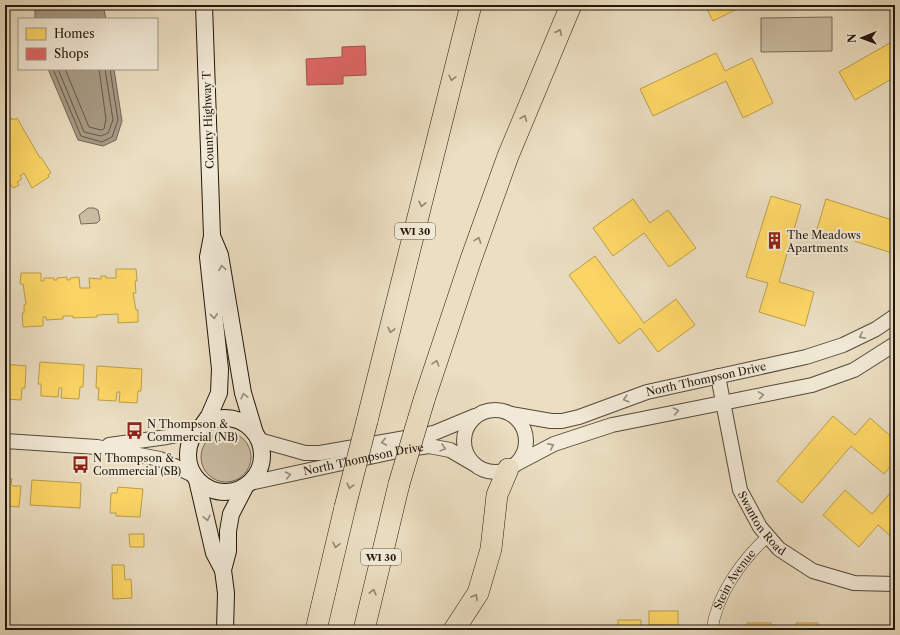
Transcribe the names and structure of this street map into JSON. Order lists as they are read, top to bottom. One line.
{"streets":{"highway":["WI 30"],"main road":["County Highway T"],"street":["North Thompson Drive","Swanton Road","Stein Avenue"]},"crossings":[["County Highway T","North Thompson Drive"],["North Thompson Drive","Swanton Road"],["Swanton Road","Stein Avenue"]],"places":{"building":["The Meadows Apartments"],"bus stop":["N Thompson & Commercial (NB)","N Thompson & Commercial (SB)"]},"legend":["Homes","Shops"],"north":"left"}
